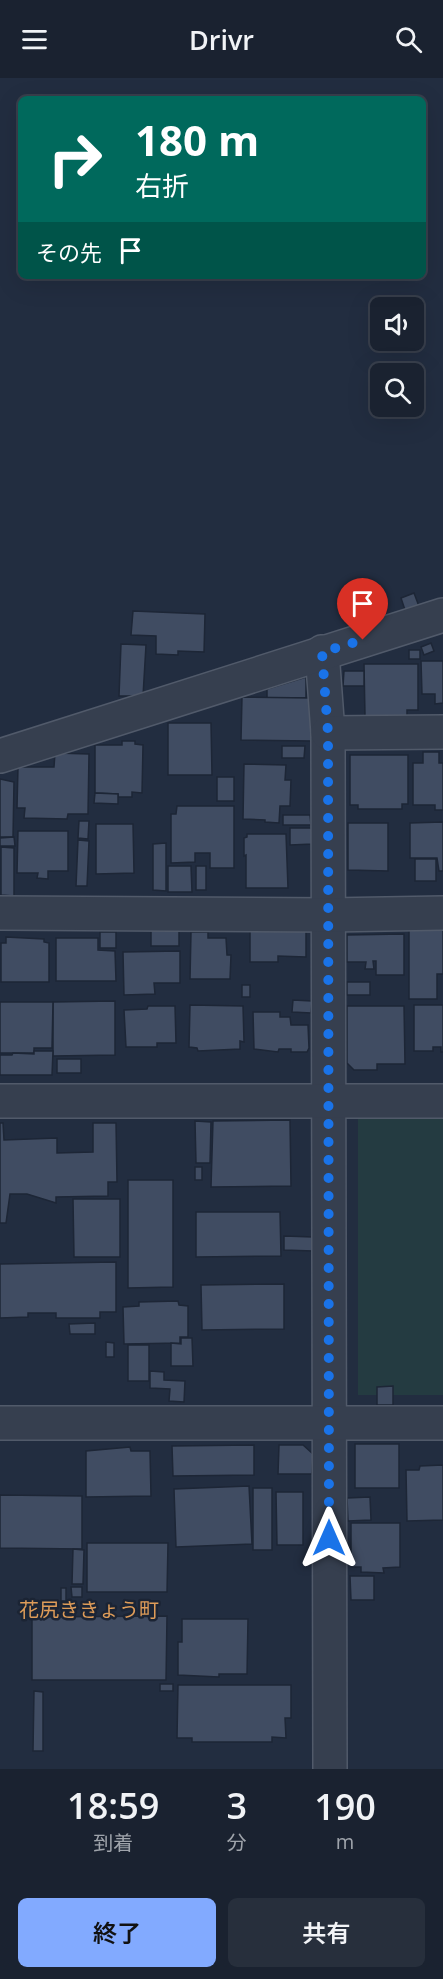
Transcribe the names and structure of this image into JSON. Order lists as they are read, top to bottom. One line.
{"districts":["花尻ききょう町"],"page":{"header":"Drivr","turn":["180 m","右折"],"then":"その先","eta":["18:59","到着","3","分","190","m"],"buttons":["終了","共有"]}}
